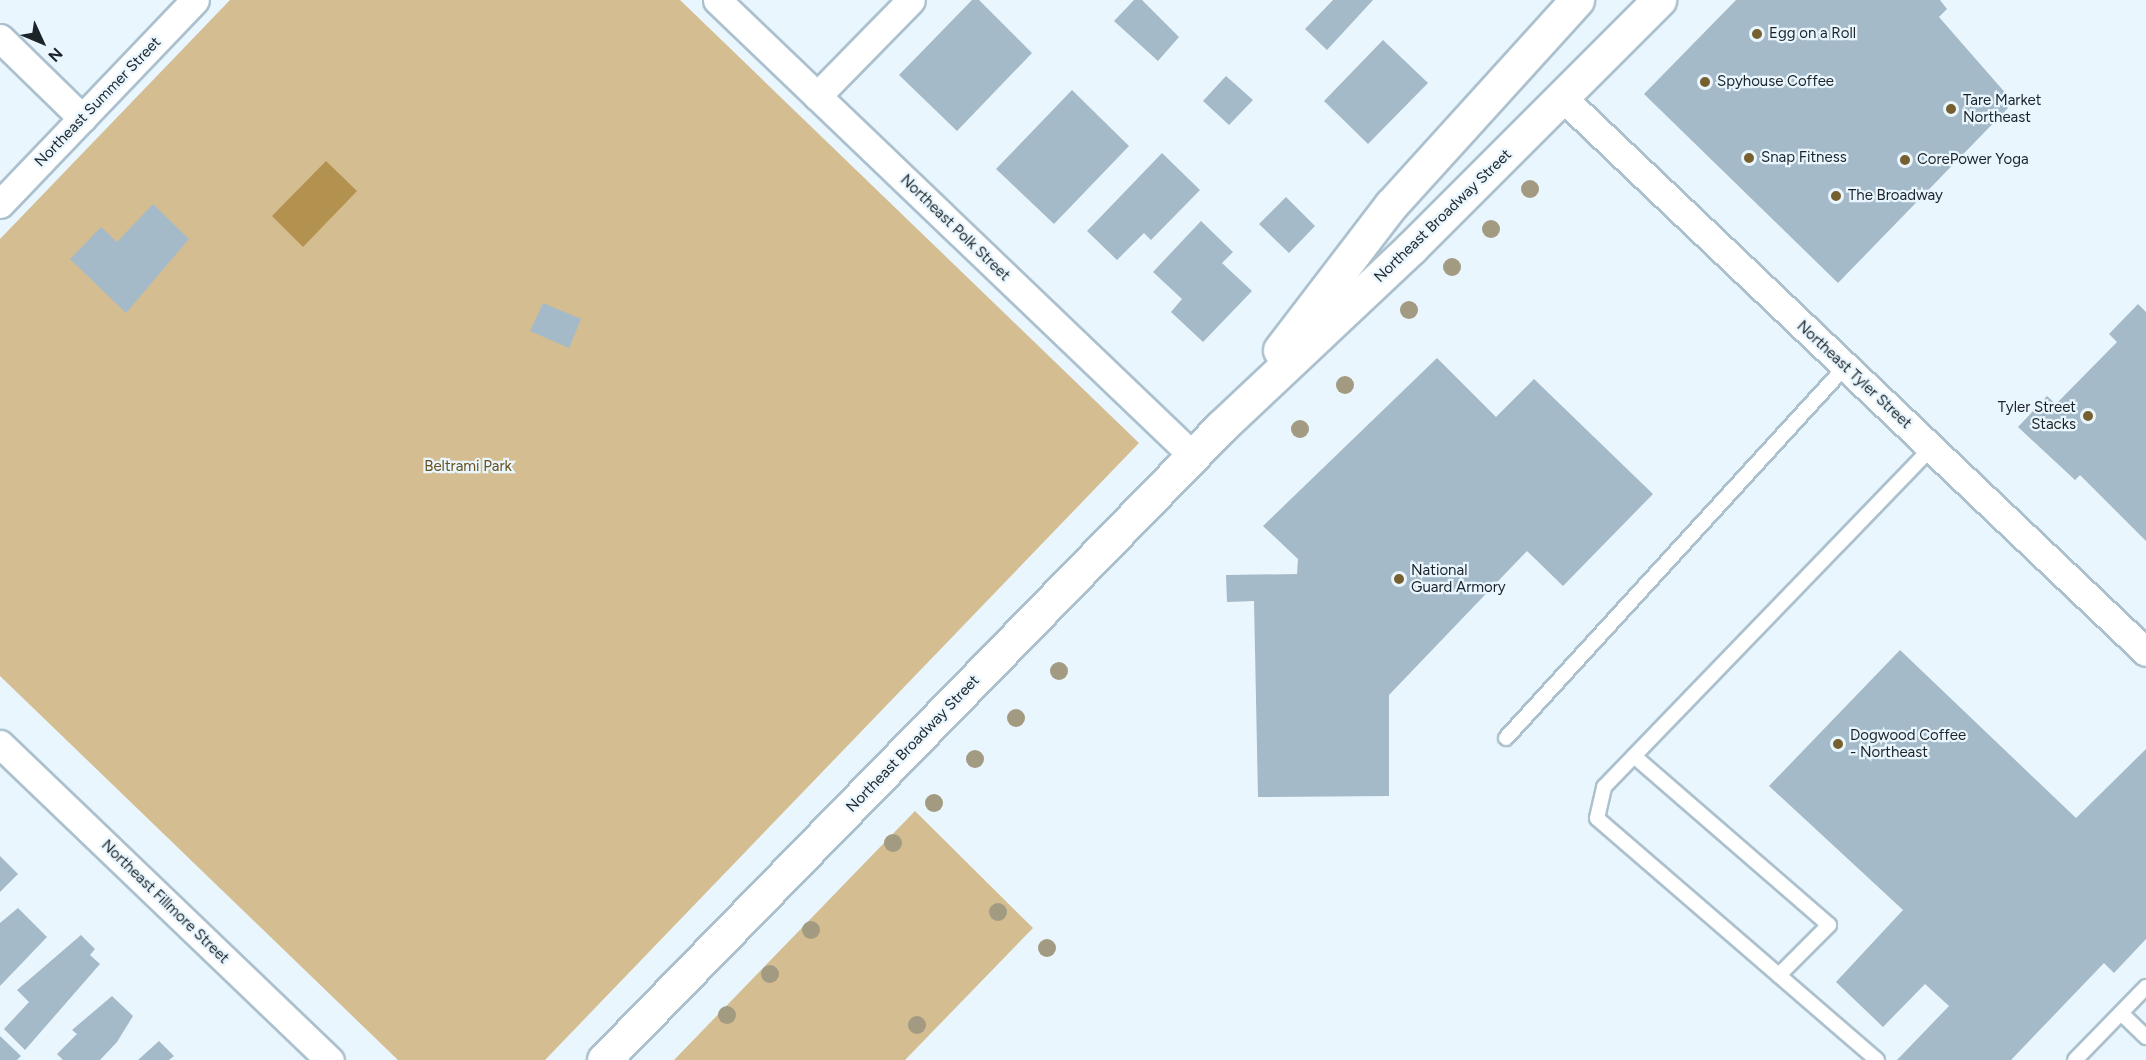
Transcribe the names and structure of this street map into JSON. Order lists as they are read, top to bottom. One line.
{"streets":{"main road":["Northeast Broadway Street"],"street":["Northeast Summer Street","Northeast Polk Street","Northeast Tyler Street","Northeast Fillmore Street"]},"crossings":[["Northeast Broadway Street","Northeast Polk Street"],["Northeast Broadway Street","Northeast Tyler Street"]],"parks":["Beltrami Park"],"places":["Egg on a Roll","Spyhouse Coffee","Tare Market Northeast","Snap Fitness","CorePower Yoga","The Broadway","Tyler Street Stacks","National Guard Armory","Dogwood Coffee - Northeast"],"north":"bottom right"}
